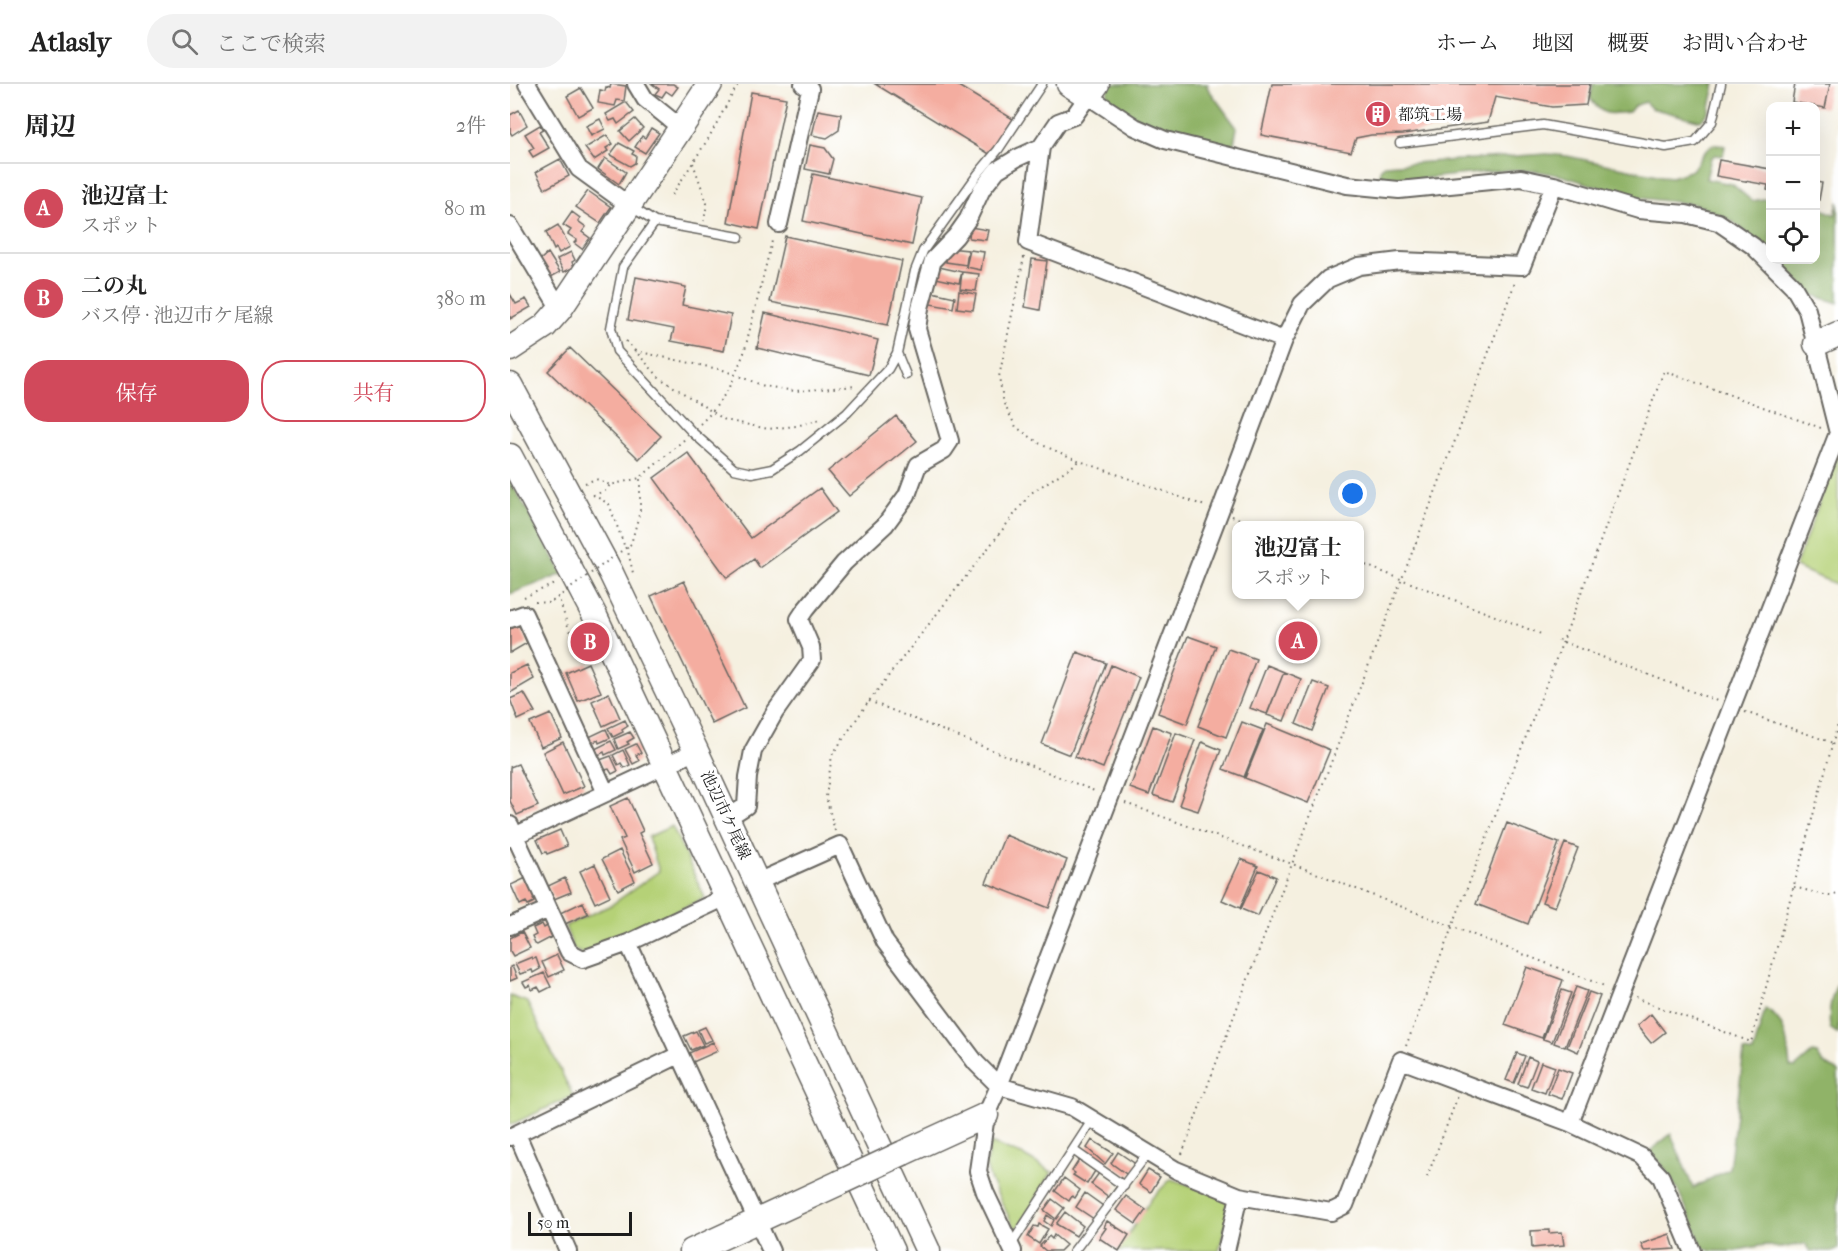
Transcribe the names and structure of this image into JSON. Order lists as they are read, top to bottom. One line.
{"streets":{"street":["池辺市ケ尾線"]},"places":{"building":["都筑工場"]},"scale_bar":"50 m","page":{"header":"Atlasly","search":"ここで検索","nav":["ホーム","地図","概要","お問い合わせ"],"heading":["周辺","2件"],"map_buttons":["+","−"],"list":[{"mark":"A","name":"池辺富士","note":"スポット","value":"80 m"},{"mark":"B","name":"二の丸","note":"バス停 · 池辺市ケ尾線","value":"380 m"}],"buttons":["保存","共有"],"popup":["池辺富士","スポット"],"pins":["A","B"],"scale":"50 m"}}
